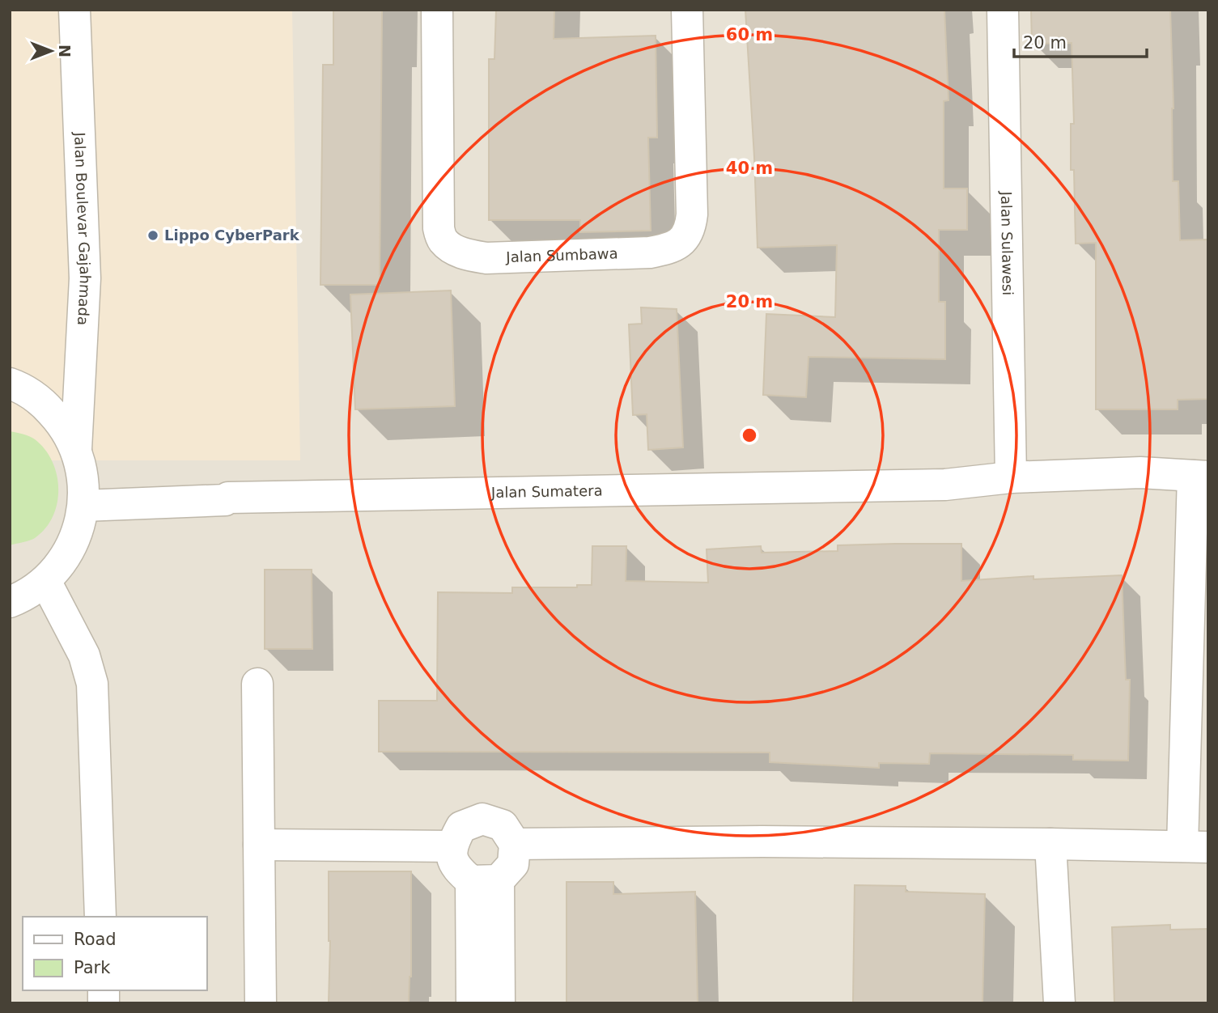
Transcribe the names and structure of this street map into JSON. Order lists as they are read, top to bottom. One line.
{"streets":{"street":["Jalan Boulevar Gajahmada","Jalan Sulawesi","Jalan Sumbawa","Jalan Sumatera"]},"crossings":[["Jalan Sulawesi","Jalan Sumatera"]],"places":["Lippo CyberPark"],"legend":["Road","Park"],"scale_bar":"20 m","north":"right","rings":["60 m","40 m","20 m"]}
